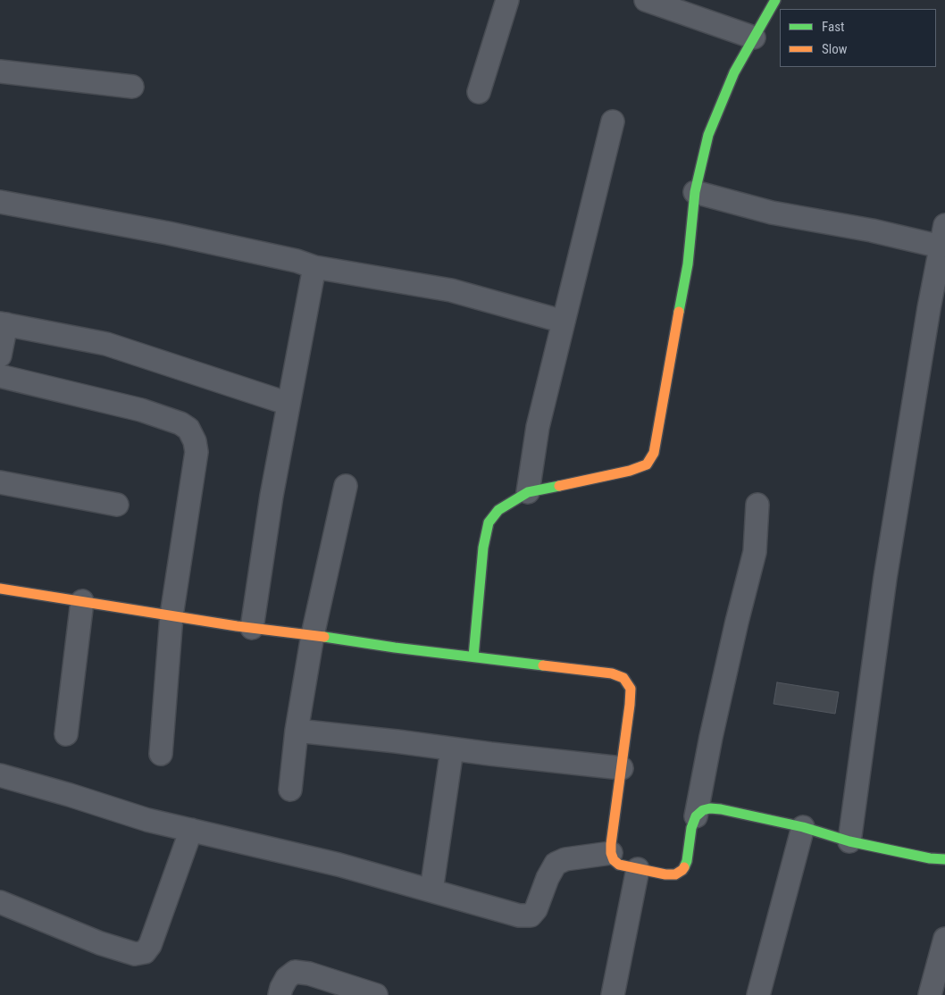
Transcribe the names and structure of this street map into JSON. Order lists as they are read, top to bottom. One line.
{"legend":["Fast","Slow"]}
